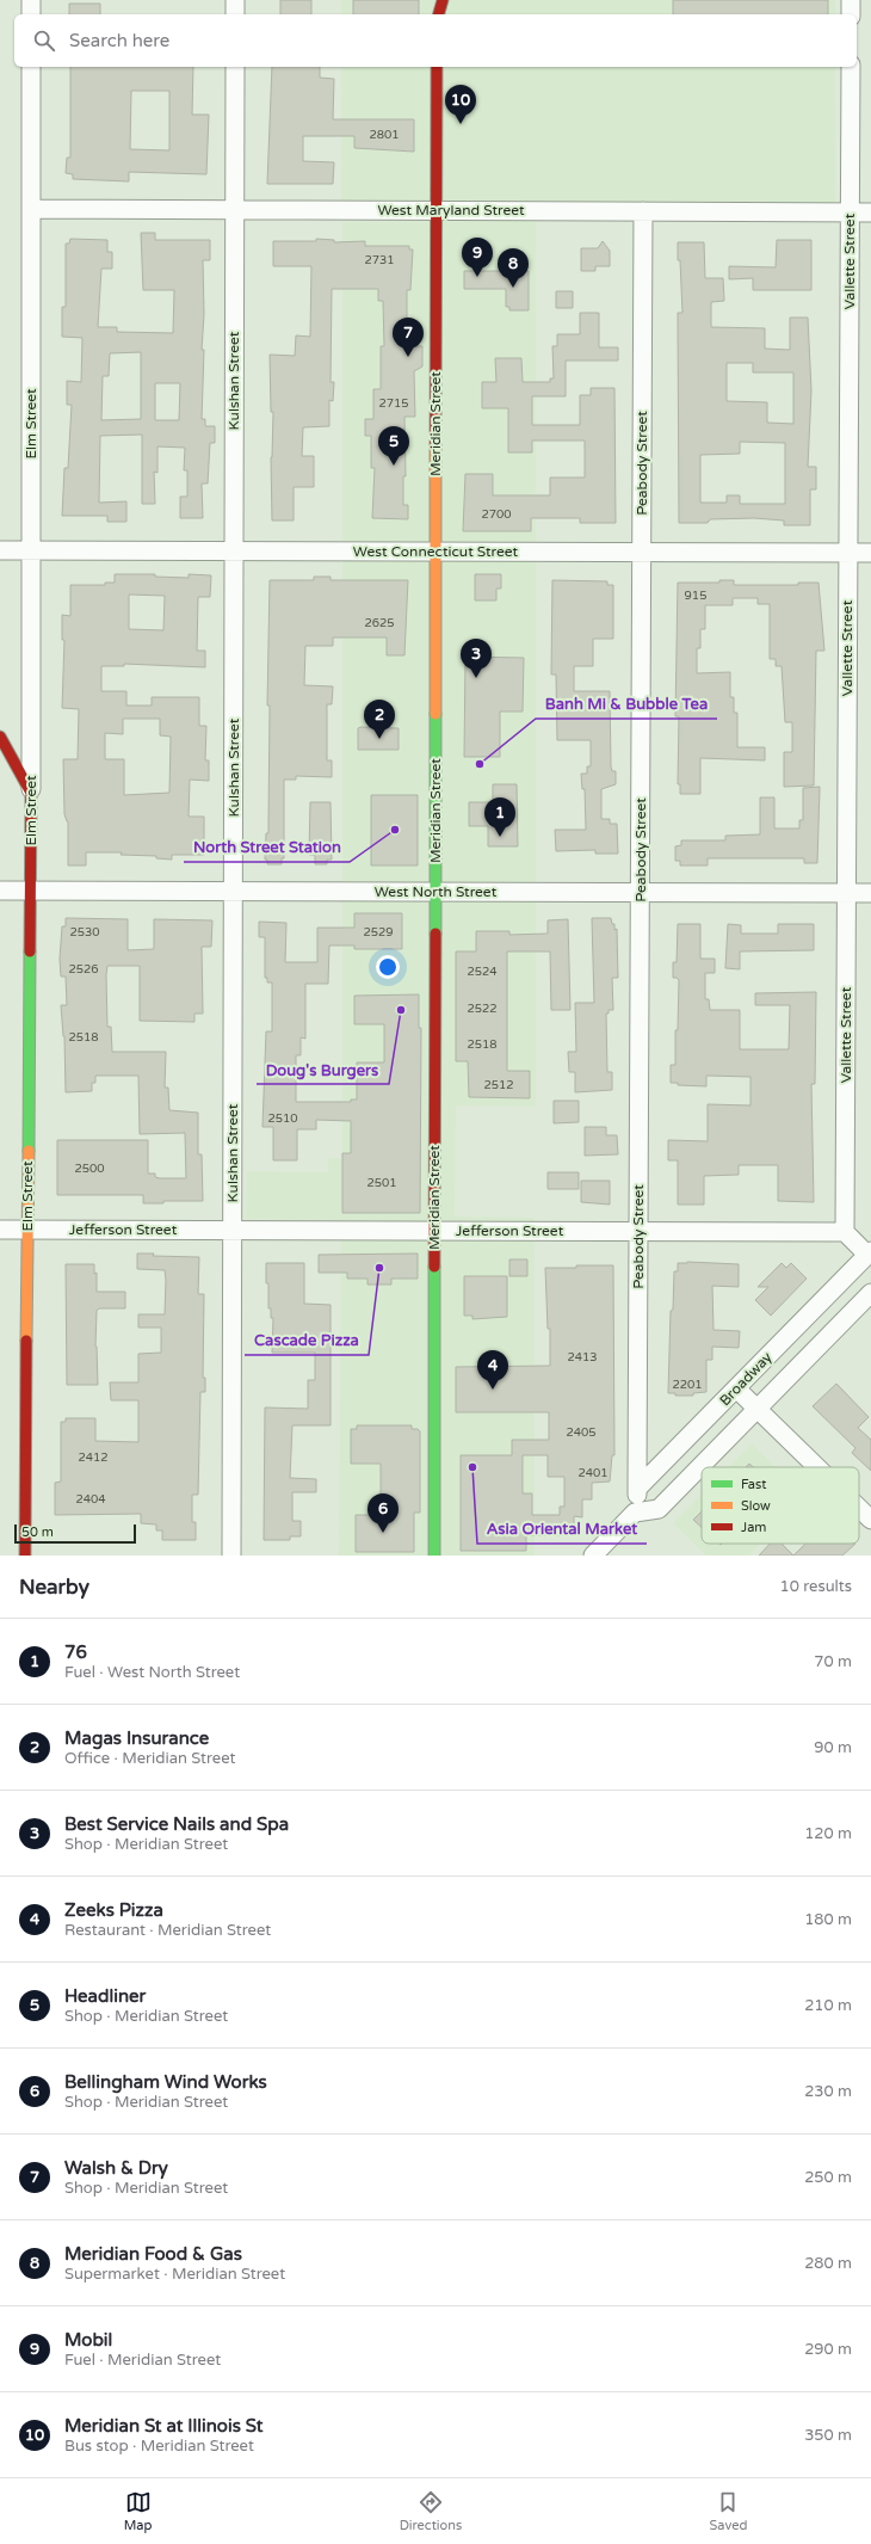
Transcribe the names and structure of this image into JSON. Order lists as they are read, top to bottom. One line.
{"streets":{"street":["West Maryland Street","Vallette Street","Kulshan Street","Elm Street","Meridian Street","Peabody Street","West Connecticut Street","West North Street","Jefferson Street","Broadway"]},"crossings":[["West Maryland Street","Vallette Street"],["West Maryland Street","Kulshan Street"],["West Maryland Street","Elm Street"],["West Maryland Street","Meridian Street"],["West Maryland Street","Peabody Street"],["Vallette Street","West Connecticut Street"],["Vallette Street","West North Street"],["Vallette Street","Jefferson Street"],["Kulshan Street","West Connecticut Street"],["Kulshan Street","West North Street"],["Kulshan Street","Jefferson Street"],["Elm Street","West Connecticut Street"],["Elm Street","West North Street"],["Elm Street","Jefferson Street"],["Meridian Street","West Connecticut Street"],["Meridian Street","West North Street"],["Meridian Street","Jefferson Street"],["Peabody Street","West Connecticut Street"],["Peabody Street","West North Street"],["Peabody Street","Jefferson Street"],["Peabody Street","Broadway"]],"places":["Banh Mi & Bubble Tea","North Street Station","Doug's Burgers","Cascade Pizza","Asia Oriental Market"],"house_numbers":["2801","2731","2715","2700","915","2625","2530","2529","2526","2524","2522","2518","2518","2512","2510","2500","2501","2413","2201","2405","2412","2401","2404"],"legend":["Fast","Slow","Jam"],"scale_bar":"50 m","page":{"search":"Search here","pins":["10","9","8","7","5","3","2","1","4","6"],"scale":"50 m","heading":["Nearby","10 results"],"list":[{"mark":"1","name":"76","note":"Fuel · West North Street","value":"70 m"},{"mark":"2","name":"Magas Insurance","note":"Office · Meridian Street","value":"90 m"},{"mark":"3","name":"Best Service Nails and Spa","note":"Shop · Meridian Street","value":"120 m"},{"mark":"4","name":"Zeeks Pizza","note":"Restaurant · Meridian Street","value":"180 m"},{"mark":"5","name":"Headliner","note":"Shop · Meridian Street","value":"210 m"},{"mark":"6","name":"Bellingham Wind Works","note":"Shop · Meridian Street","value":"230 m"},{"mark":"7","name":"Walsh & Dry","note":"Shop · Meridian Street","value":"250 m"},{"mark":"8","name":"Meridian Food & Gas","note":"Supermarket · Meridian Street","value":"280 m"},{"mark":"9","name":"Mobil","note":"Fuel · Meridian Street","value":"290 m"},{"mark":"10","name":"Meridian St at Illinois St","note":"Bus stop · Meridian Street","value":"350 m"}],"nav":["Map","Directions","Saved"]}}
